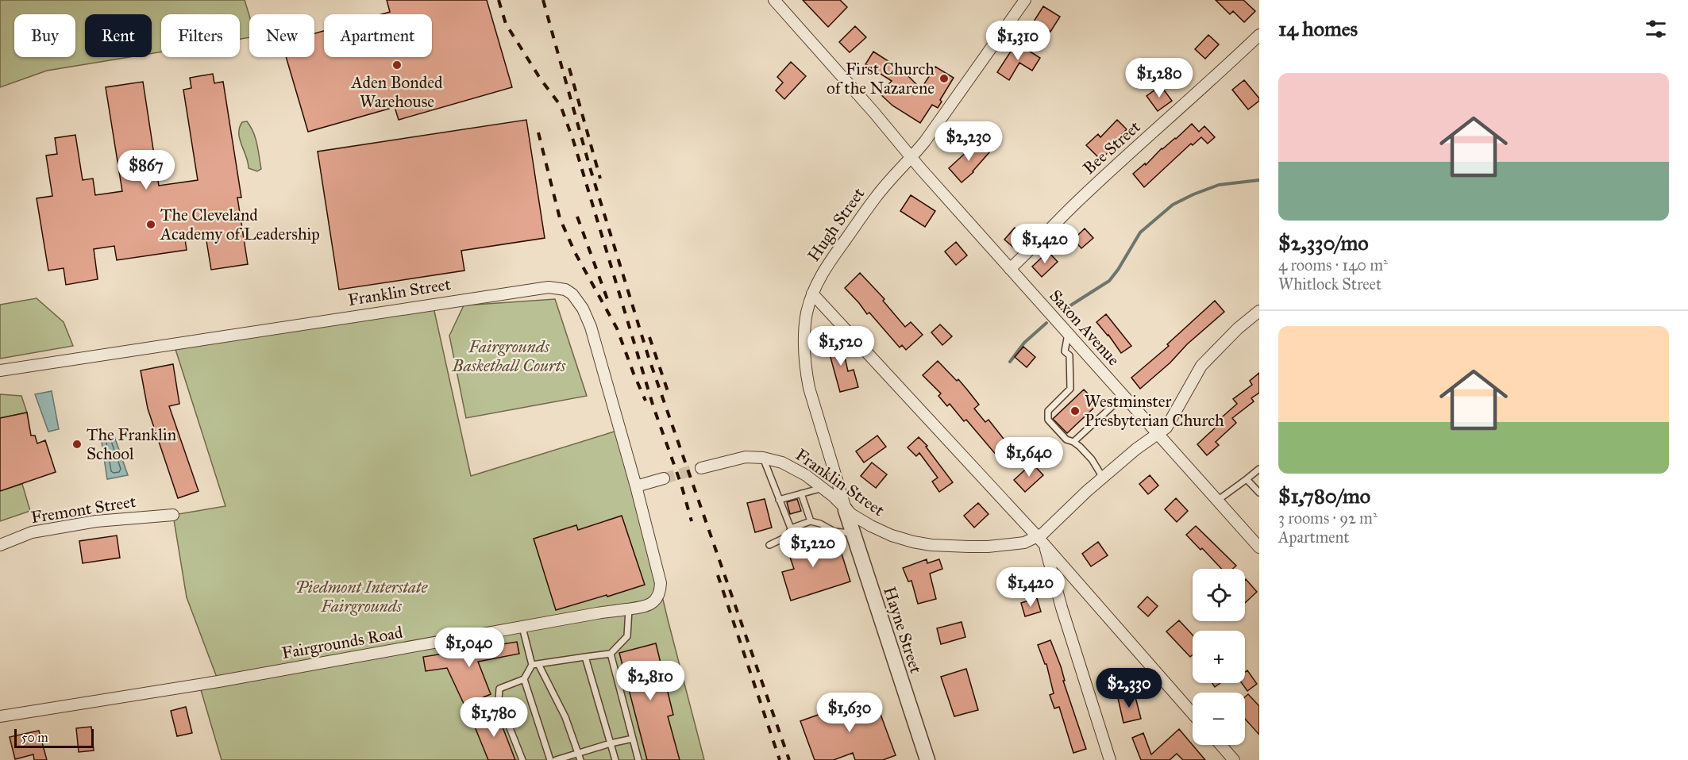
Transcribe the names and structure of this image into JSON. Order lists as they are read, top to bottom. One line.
{"streets":{"street":["Bee Street","Hugh Street","Franklin Street","Saxon Avenue","Fremont Street","Hayne Street","Fairgrounds Road"]},"crossings":[["Bee Street","Saxon Avenue"],["Hugh Street","Franklin Street"],["Hugh Street","Saxon Avenue"],["Hugh Street","Hayne Street"],["Franklin Street","Saxon Avenue"],["Franklin Street","Hayne Street"],["Franklin Street","Fairgrounds Road"]],"parks":["Fairgrounds Basketball Courts","Piedmont Interstate Fairgrounds"],"places":["Aden Bonded Warehouse","First Church of the Nazarene","The Cleveland Academy of Leadership","Westminster Presbyterian Church","The Franklin School"],"scale_bar":"50 m","page":{"heading":"14 homes","chip":["Buy","Rent","Filters","New","Apartment"],"price":["$1,310","$1,280","$2,230","$867","$1,420","$1,520","$1,640","$1,220","$1,420","$1,040","$2,810","$2,330","$1,630","$1,780"],"list":[{"name":"$2,330/mo","note":"4 rooms · 140 m² · Whitlock Street"},{"name":"$1,780/mo","note":"3 rooms · 92 m² · Apartment"}],"map_buttons":["+","−"],"scale":"50 m"}}
